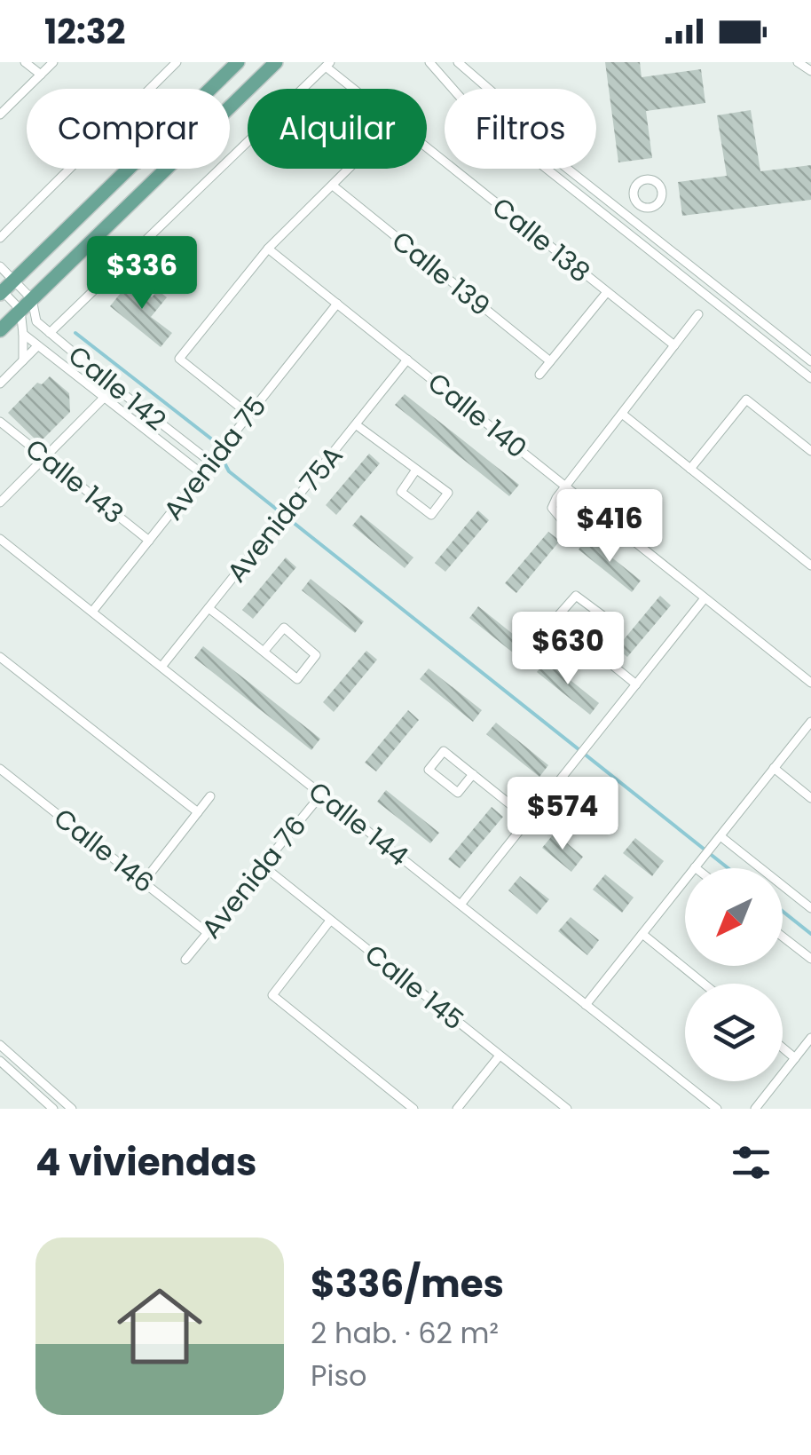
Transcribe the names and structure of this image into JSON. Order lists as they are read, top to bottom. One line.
{"streets":{"street":["Calle 138","Calle 139","Calle 142","Calle 140","Avenida 75","Calle 143","Avenida 75A","Calle 144","Calle 146","Avenida 76","Calle 145"]},"crossings":[["Calle 142","Avenida 75"],["Calle 140","Avenida 75"],["Calle 140","Avenida 75A"],["Avenida 75","Calle 143"],["Avenida 75","Calle 144"],["Avenida 75A","Calle 144"],["Calle 144","Avenida 76"],["Calle 146","Avenida 76"],["Avenida 76","Calle 145"]],"north":"bottom left","page":{"status":"12:32","chip":["Comprar","Alquilar","Filtros"],"price":["$336","$416","$630","$574"],"heading":"4 viviendas","list":[{"name":"$336/mes","note":"2 hab. · 62 m² · Piso"}]}}
